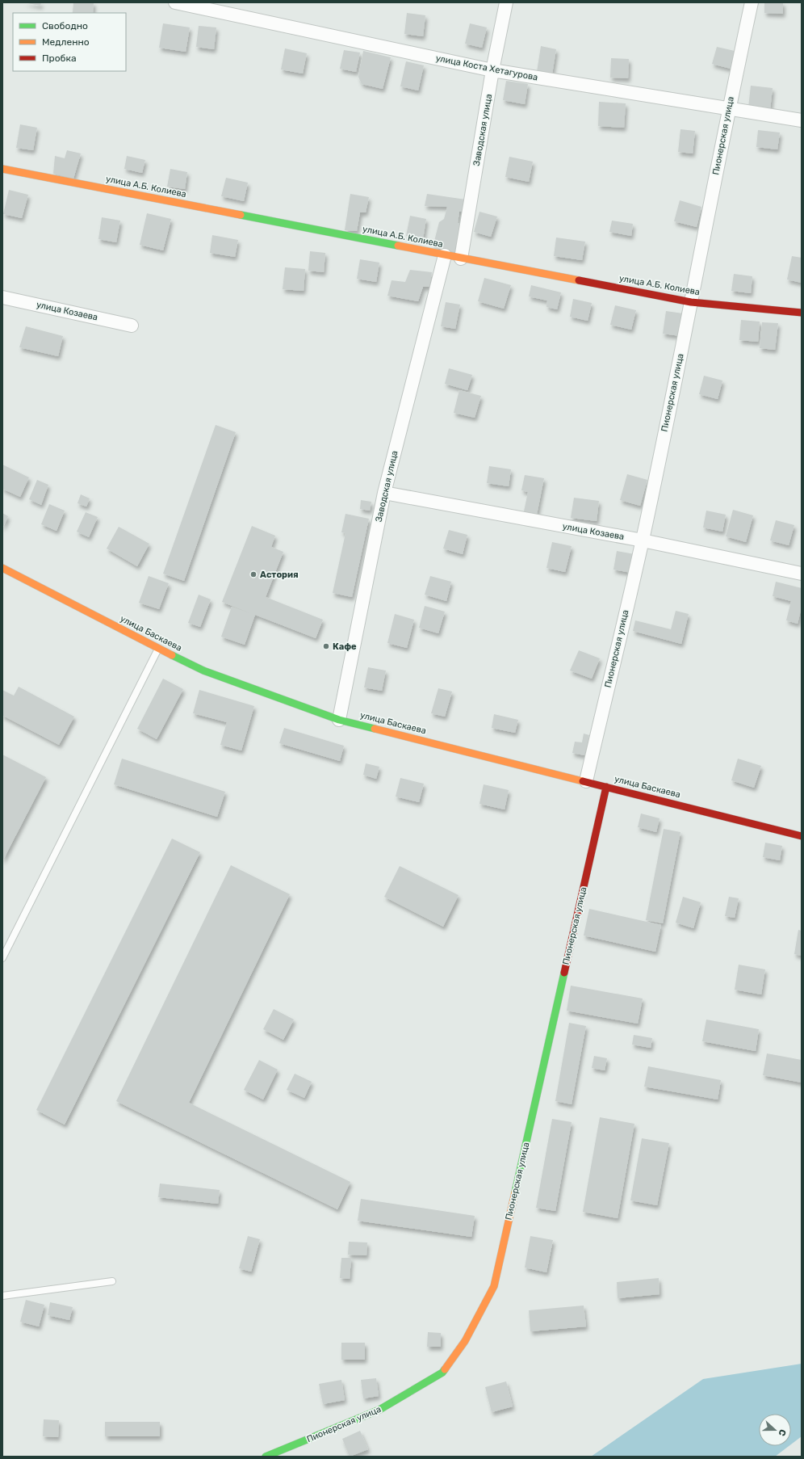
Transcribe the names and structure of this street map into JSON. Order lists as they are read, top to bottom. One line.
{"streets":{"street":["улица Коста Хетагурова","Заводская улица","Пионерская улица","улица А.Б. Колиева","улица Козаева","улица Баскаева"]},"crossings":[["улица Коста Хетагурова","Заводская улица"],["улица Коста Хетагурова","Пионерская улица"],["Заводская улица","улица А.Б. Колиева"],["Заводская улица","улица Козаева"],["Заводская улица","улица Баскаева"],["Пионерская улица","улица А.Б. Колиева"],["Пионерская улица","улица Козаева"],["Пионерская улица","улица Баскаева"]],"places":["Астория","Кафе"],"legend":["Свободно","Медленно","Пробка"],"north":"right"}
